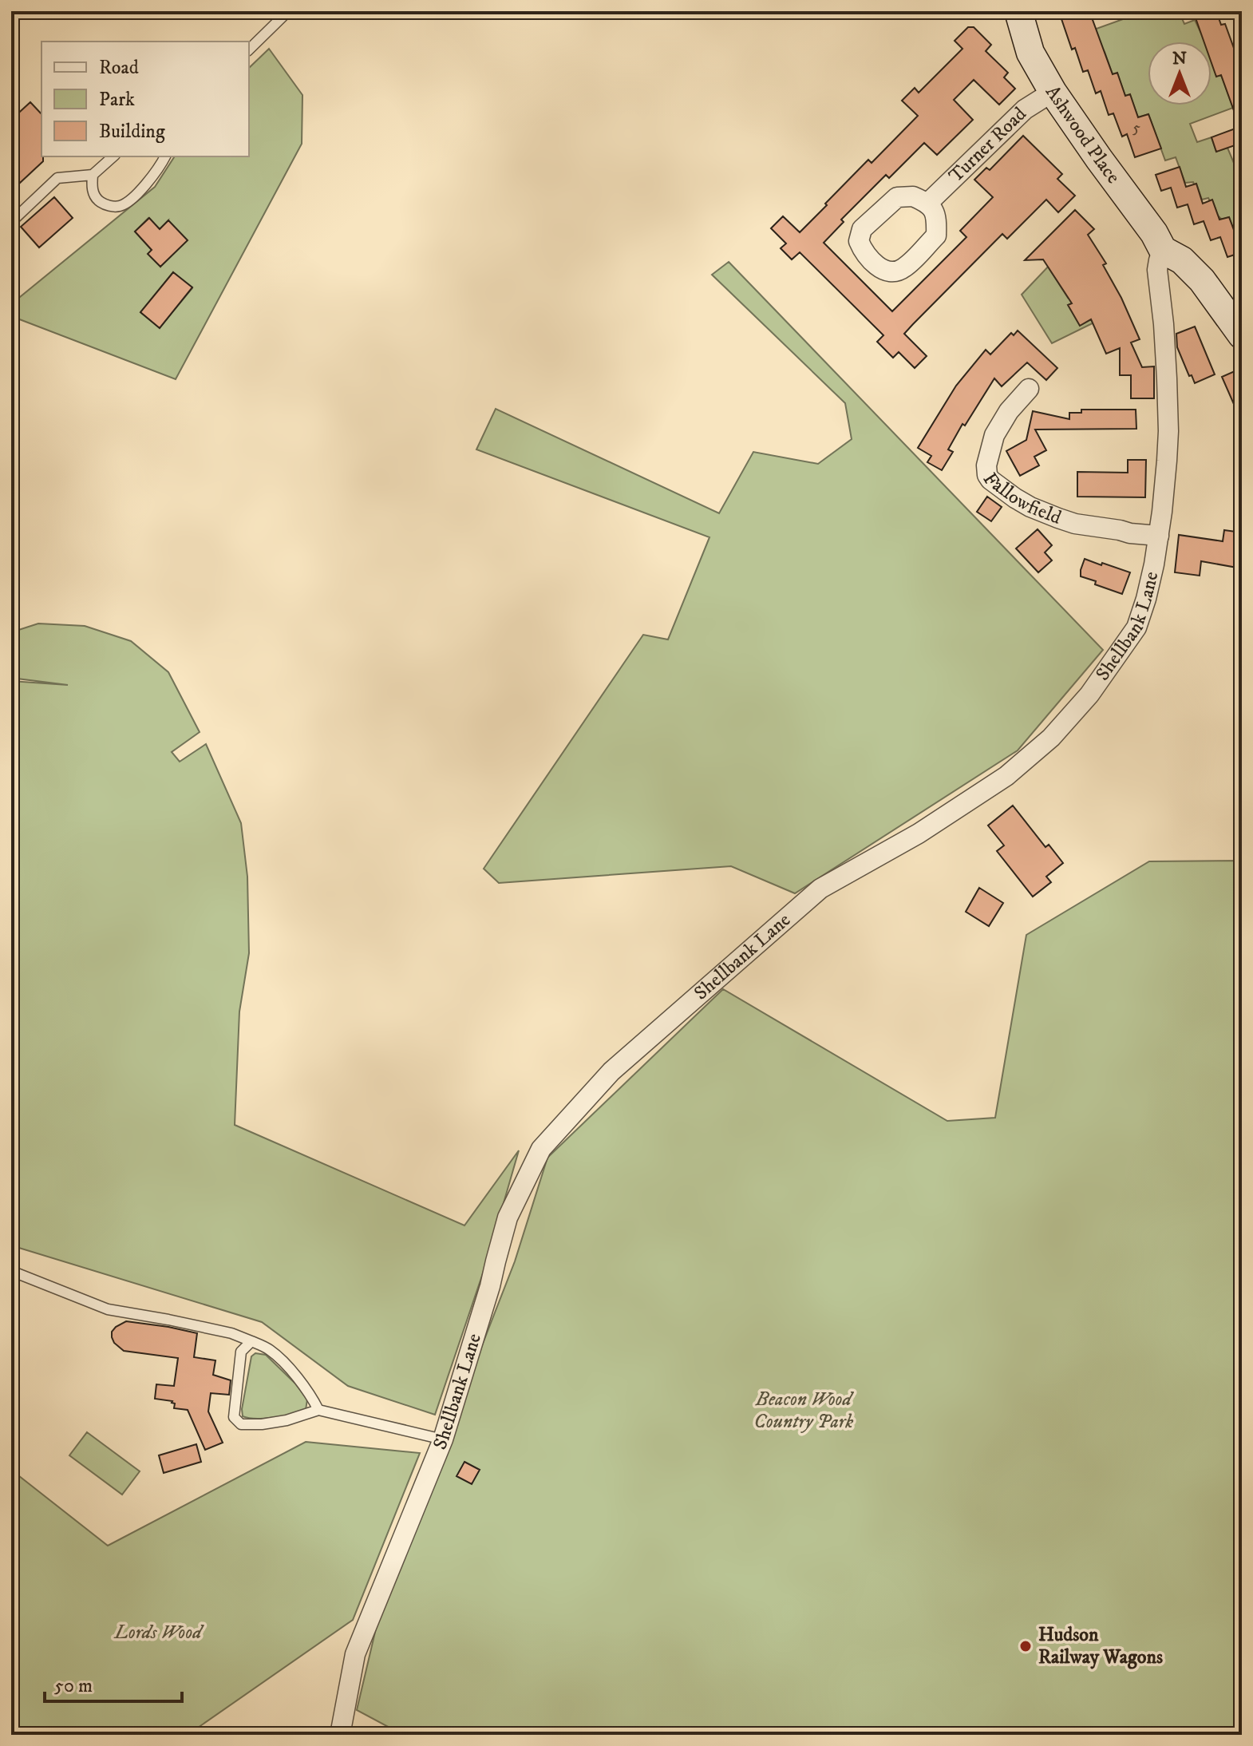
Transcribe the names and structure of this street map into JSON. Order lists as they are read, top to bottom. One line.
{"streets":{"main road":["Ashwood Place"],"street":["Turner Road","Fallowfield","Shellbank Lane"]},"crossings":[["Ashwood Place","Turner Road"],["Ashwood Place","Shellbank Lane"],["Fallowfield","Shellbank Lane"]],"parks":["Beacon Wood Country Park","Lords Wood"],"places":["Hudson Railway Wagons"],"house_numbers":["5"],"legend":["Road","Park","Building"],"scale_bar":"50 m","north":"top"}
